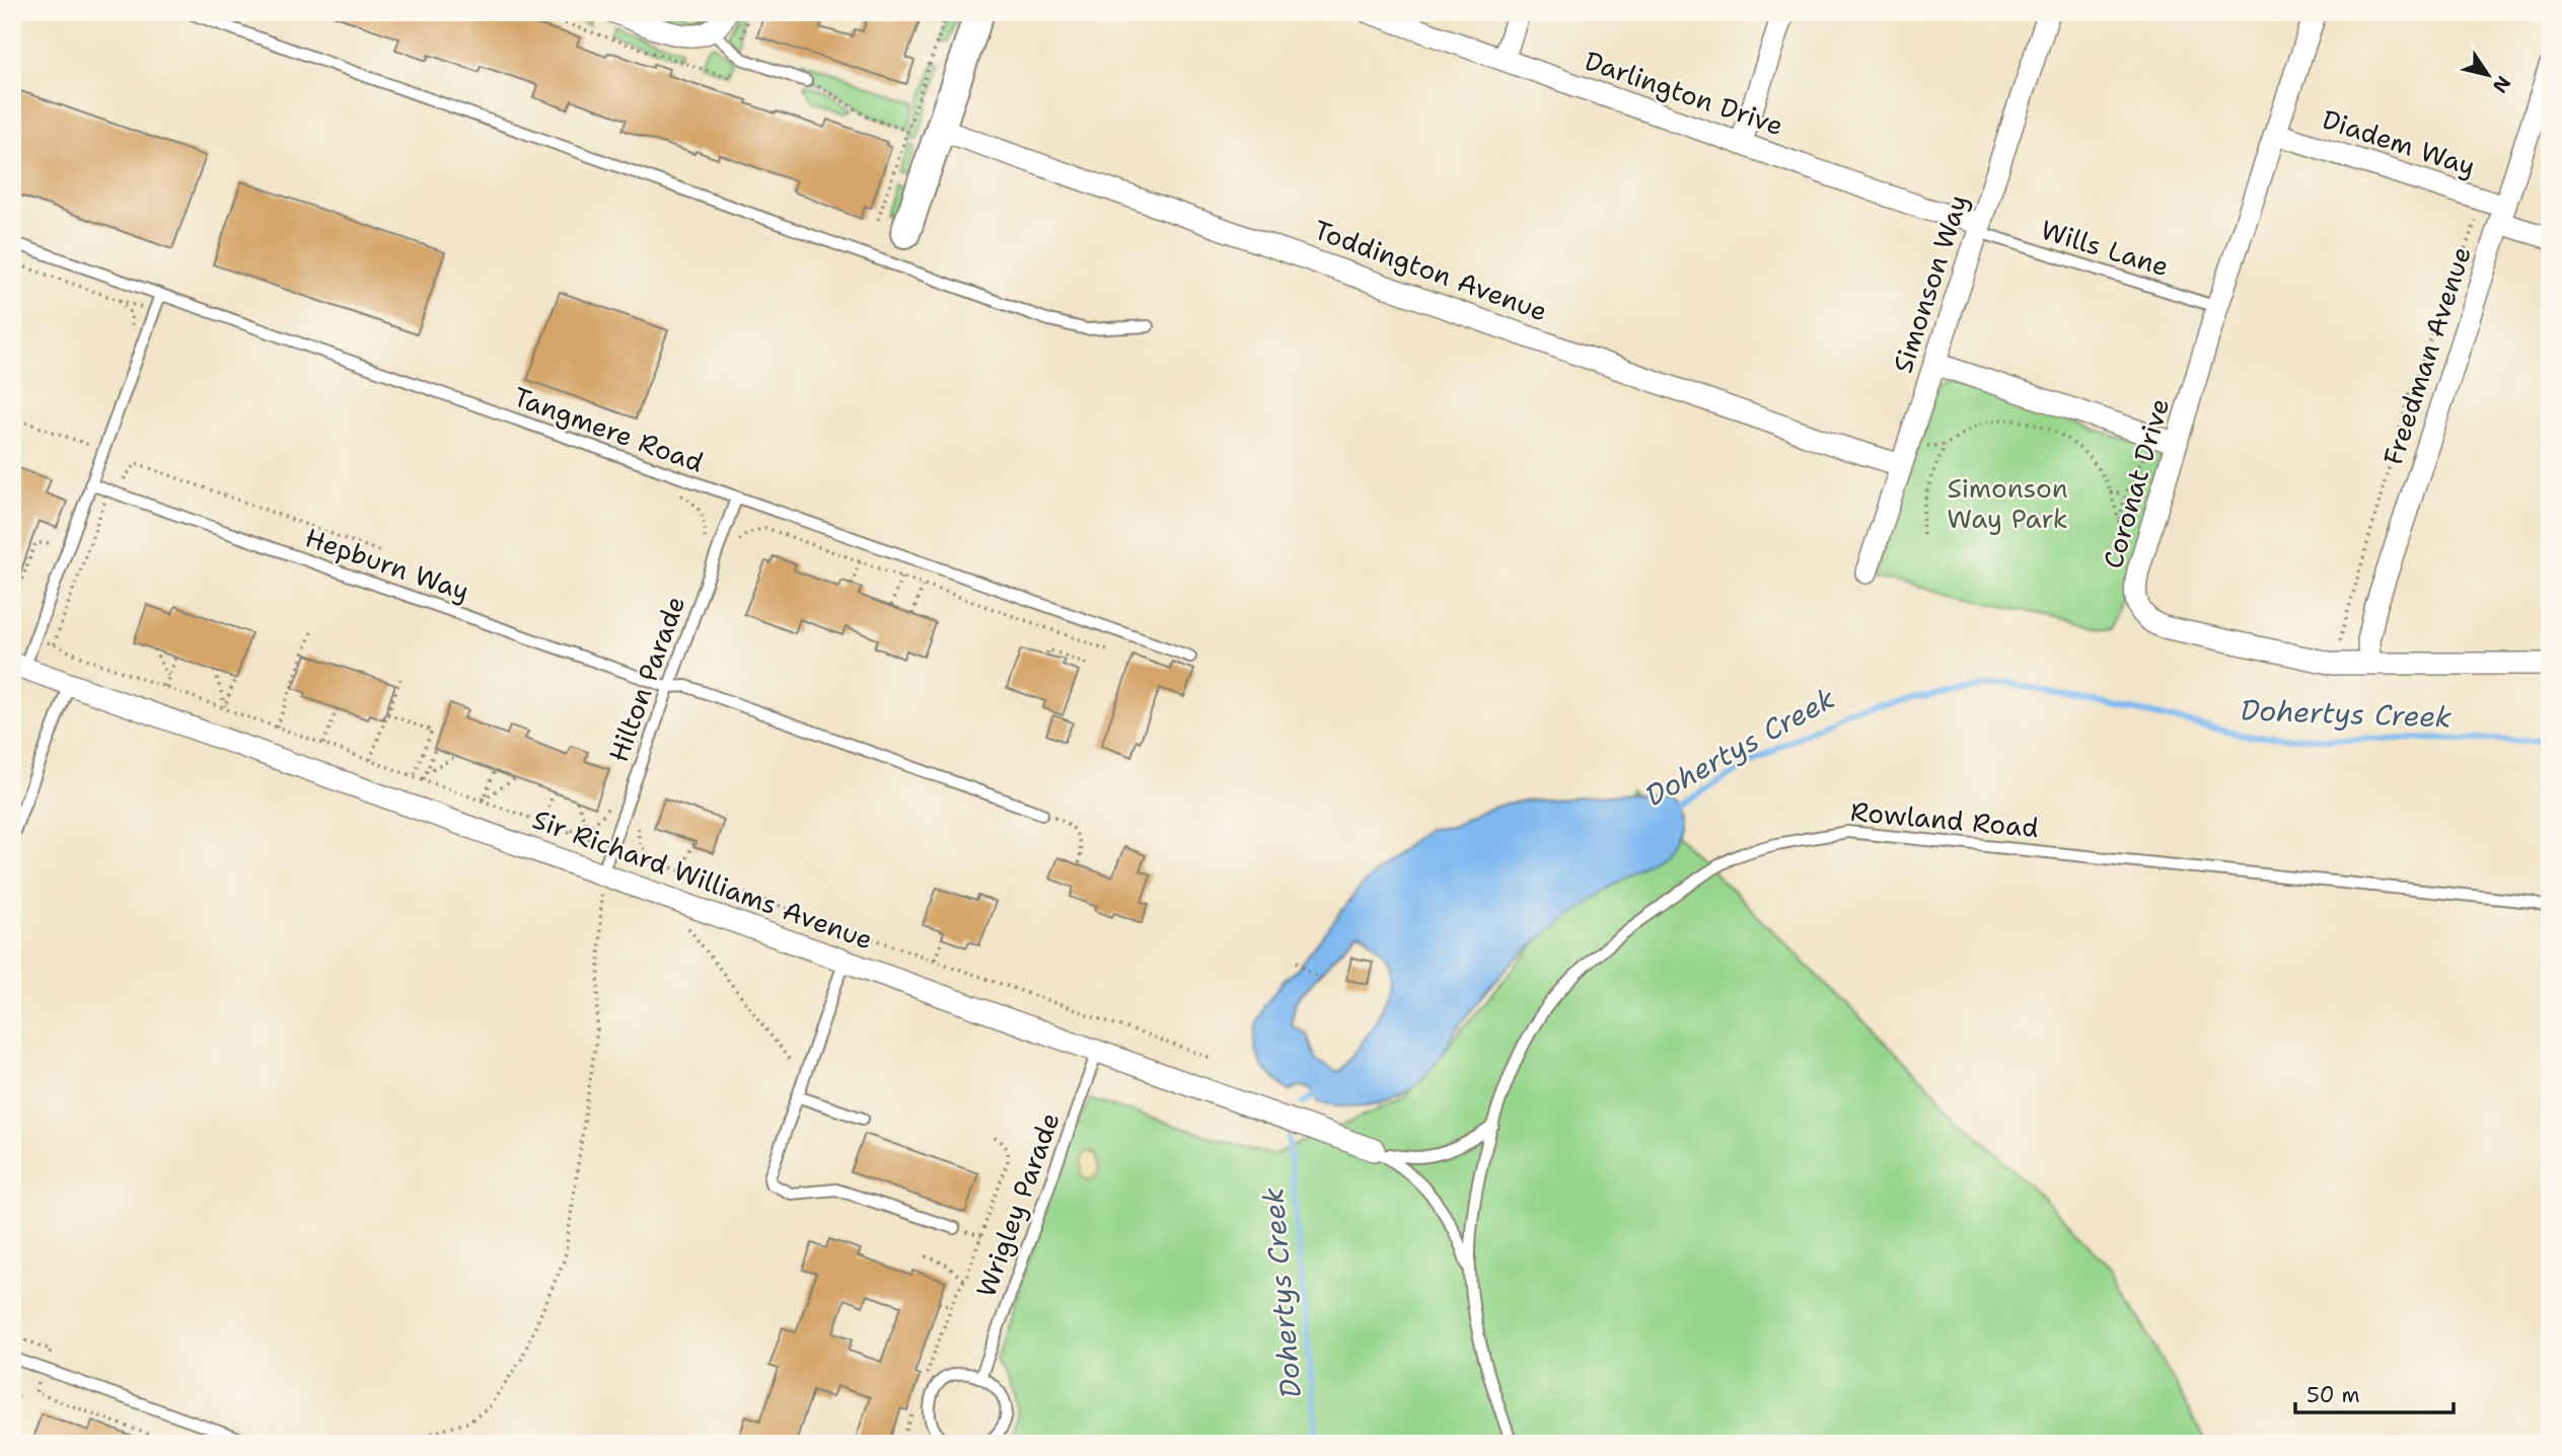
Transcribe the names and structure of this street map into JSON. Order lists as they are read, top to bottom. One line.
{"streets":{"street":["Darlington Drive","Diadem Way","Toddington Avenue","Simonson Way","Freedman Avenue","Coronat Drive","Sir Richard Williams Avenue"],"lane":["Wills Lane","Tangmere Road","Hepburn Way","Hilton Parade","Rowland Road","Wrigley Parade"]},"crossings":[["Darlington Drive","Wills Lane"],["Darlington Drive","Simonson Way"],["Diadem Way","Freedman Avenue"],["Diadem Way","Coronat Drive"],["Wills Lane","Simonson Way"],["Wills Lane","Coronat Drive"],["Toddington Avenue","Simonson Way"],["Freedman Avenue","Coronat Drive"],["Tangmere Road","Hilton Parade"],["Hepburn Way","Hilton Parade"],["Hilton Parade","Sir Richard Williams Avenue"],["Sir Richard Williams Avenue","Wrigley Parade"]],"water":["Dohertys Creek"],"parks":["Simonson Way Park"],"scale_bar":"50 m","north":"bottom right"}
